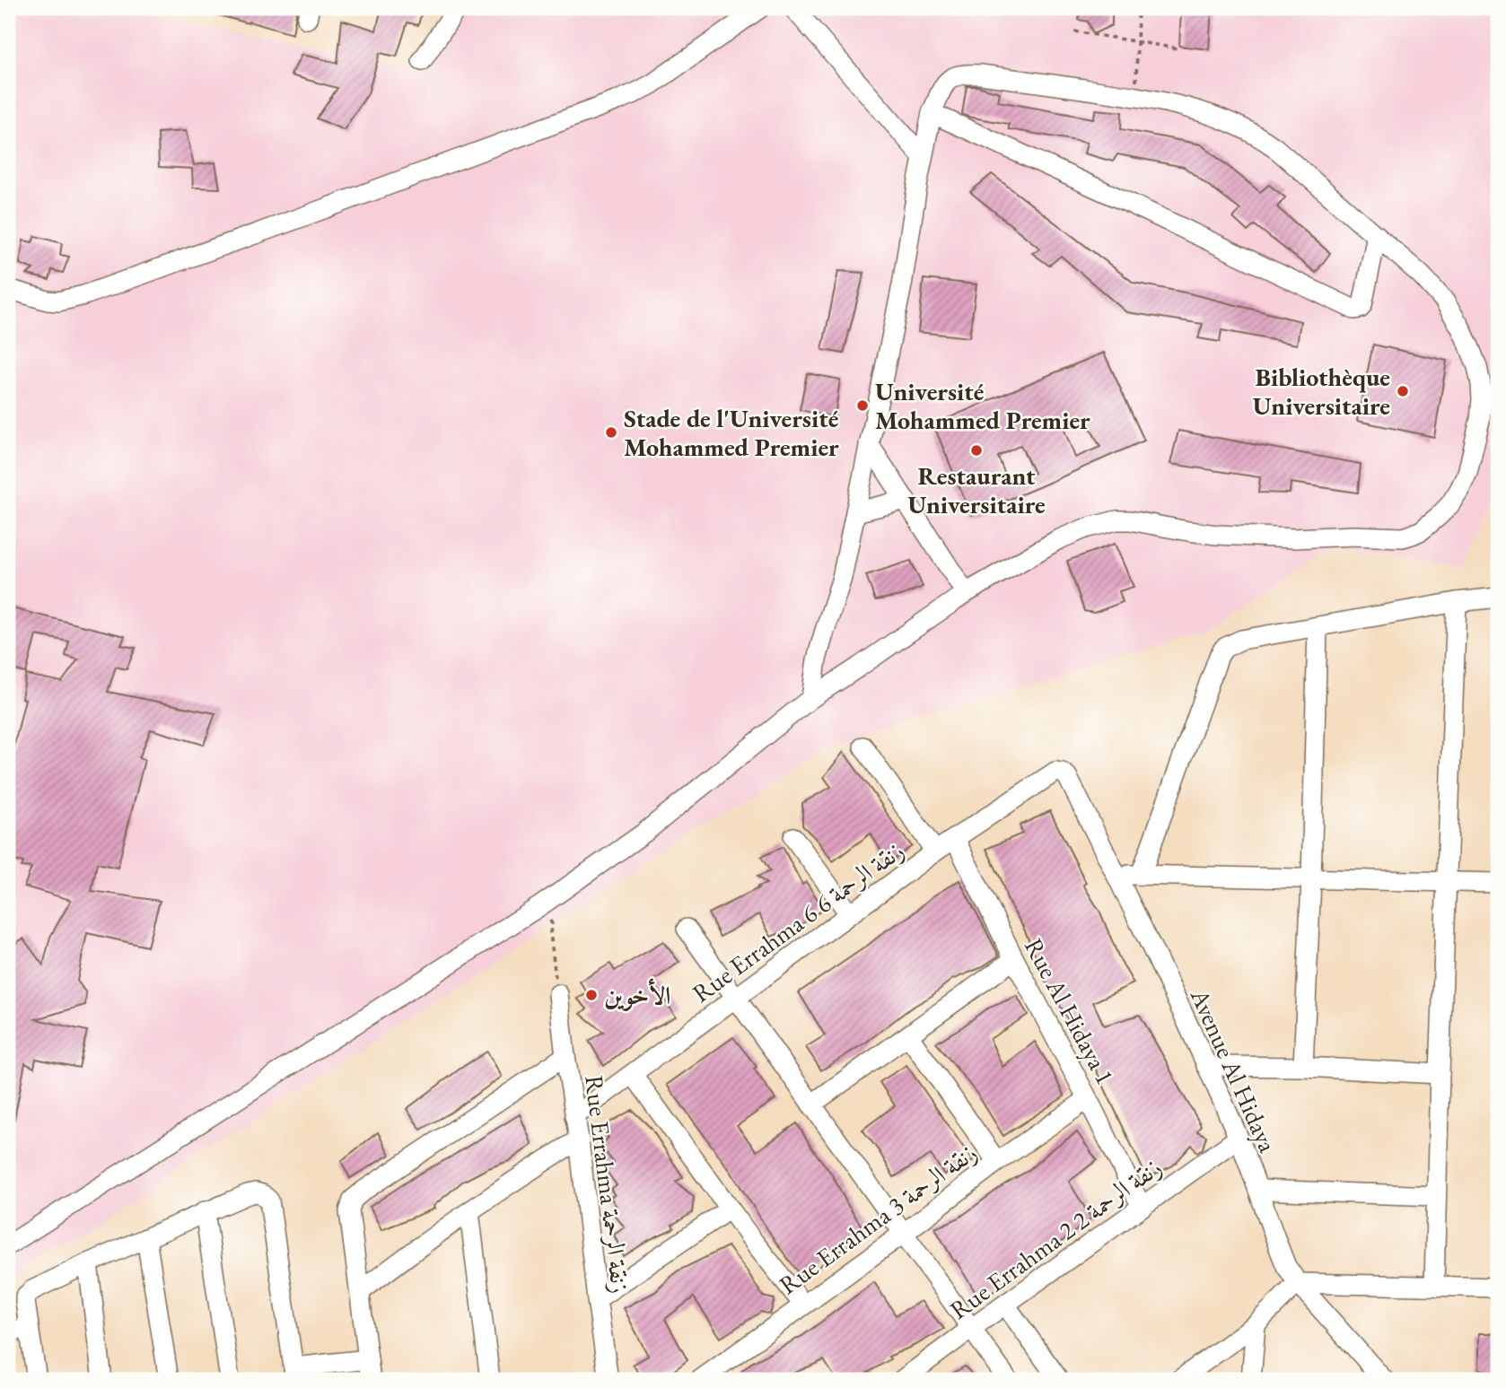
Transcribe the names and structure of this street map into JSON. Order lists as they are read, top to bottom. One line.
{"streets":{"street":["Rue Errahma 6 6 زنقة الرحمة","Rue Al Hidaya 1","Avenue Al Hidaya","Rue Errahma زنقة الرحمة","Rue Errahma 3 زنقة الرحمة","Rue Errahma 2 2 زنقة الرحمة"]},"crossings":[["Rue Errahma 6 6 زنقة الرحمة","Rue Al Hidaya 1"],["Rue Errahma 6 6 زنقة الرحمة","Avenue Al Hidaya"],["Rue Errahma 6 6 زنقة الرحمة","Rue Errahma زنقة الرحمة"],["Rue Al Hidaya 1","Rue Errahma 3 زنقة الرحمة"],["Rue Al Hidaya 1","Rue Errahma 2 2 زنقة الرحمة"],["Avenue Al Hidaya","Rue Errahma 2 2 زنقة الرحمة"]],"places":["Bibliothèque Universitaire","Université Mohammed Premier","Stade de l'Université Mohammed Premier","Restaurant Universitaire","الأخوين"]}
